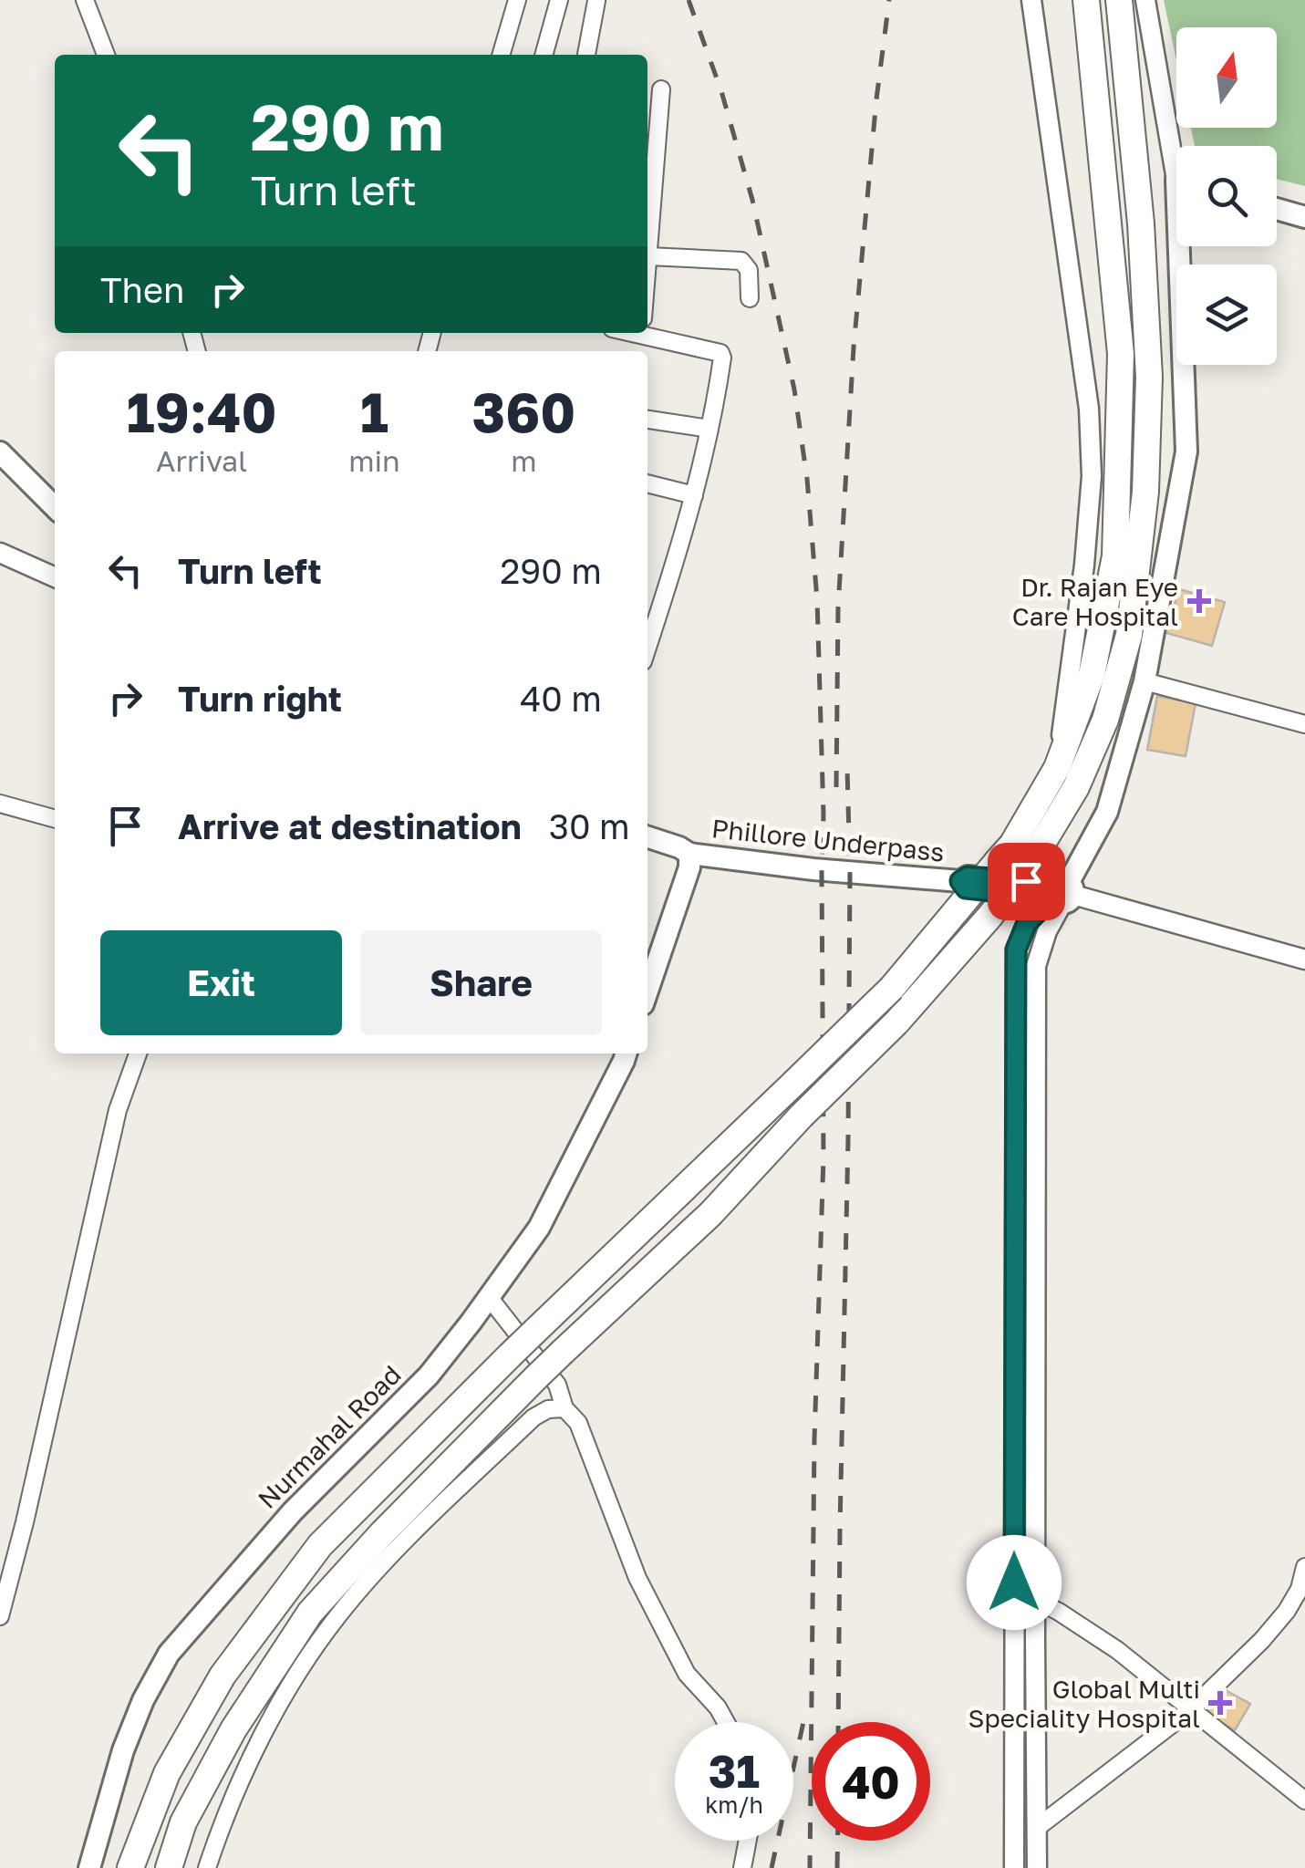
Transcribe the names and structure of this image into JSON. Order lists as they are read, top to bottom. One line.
{"streets":{"main road":["Phillore Underpass","Nurmahal Road"]},"places":{"health":["Dr. Rajan Eye Care Hospital","Global Multi Speciality Hospital"]},"north":"top","page":{"turn":["290 m","Turn left"],"then":"Then","eta":["19:40","Arrival","1","min","360","m"],"list":[{"name":"Turn left","value":"290 m"},{"name":"Turn right","value":"40 m"},{"name":"Arrive at destination","value":"30 m"}],"buttons":["Exit","Share"],"speed":"31 km/h","limit":"40"}}
